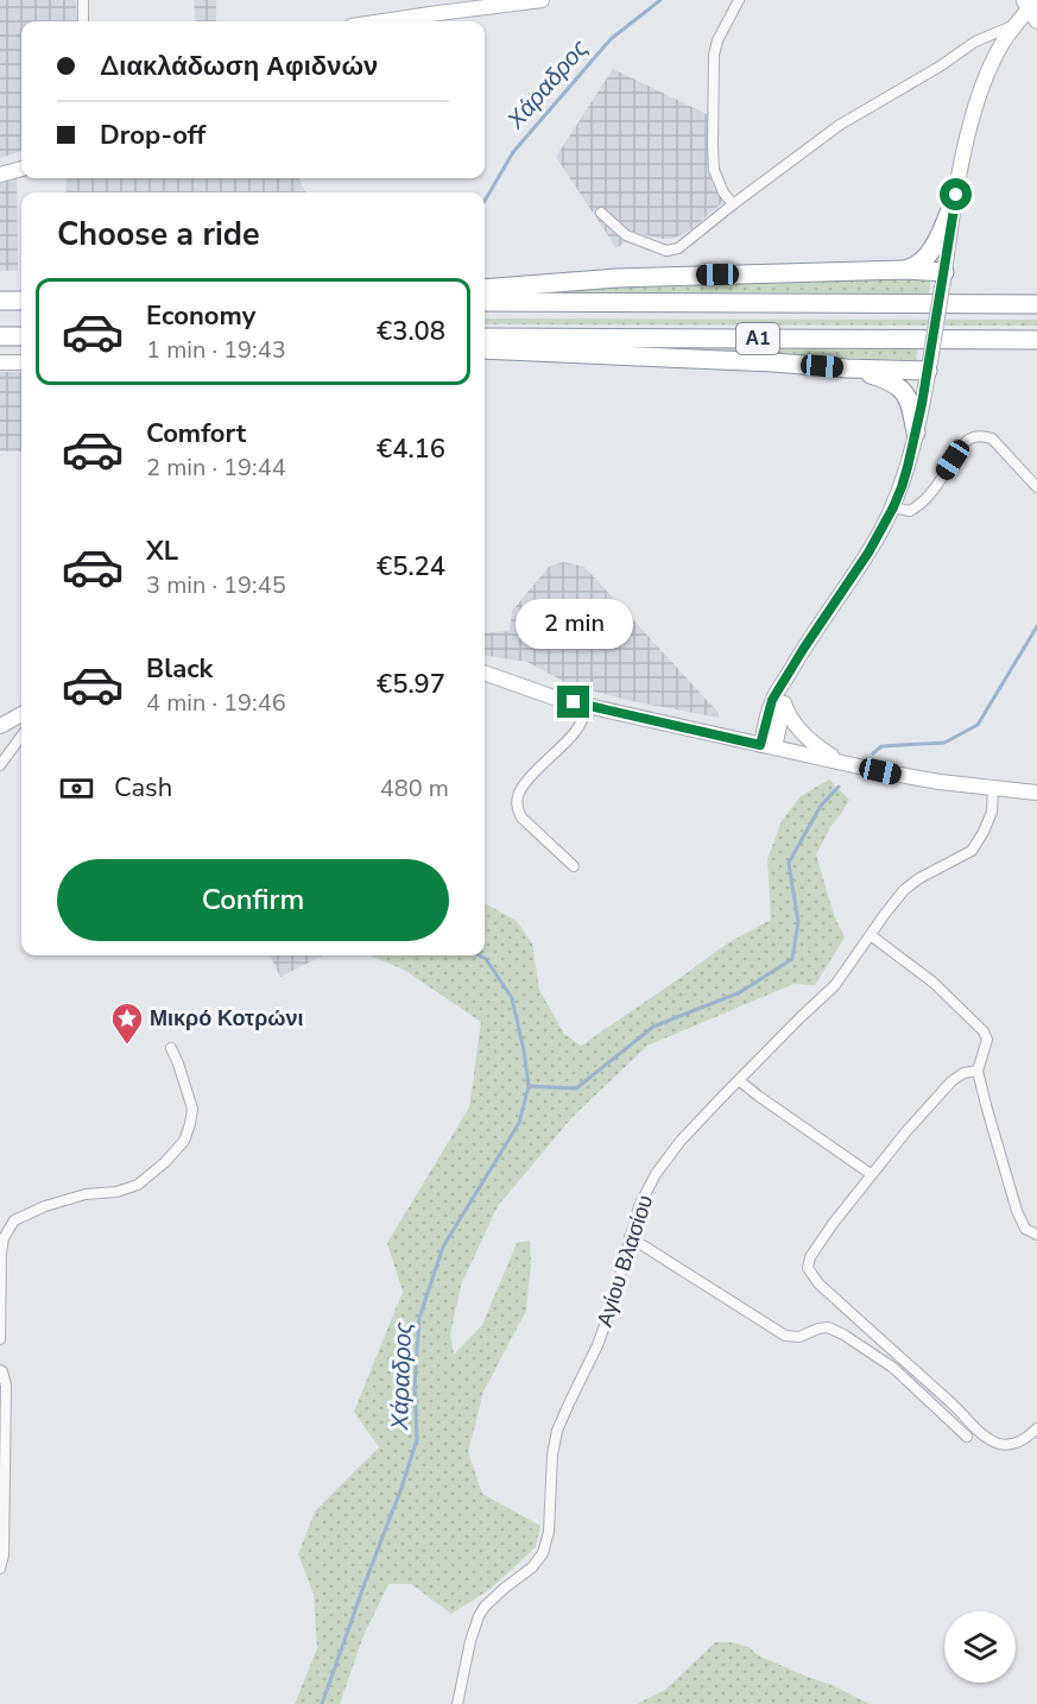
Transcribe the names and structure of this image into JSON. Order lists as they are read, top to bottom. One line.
{"streets":{"highway":["Α1"],"street":["Αγίου Βλασίου"]},"water":["Χάραδρος"],"places":{"place":["Μικρό Κοτρώνι"]},"page":{"banner":["Διακλάδωση Αφιδνών","Drop-off"],"heading":"Choose a ride","list":[{"name":"Economy","note":"1 min · 19:43","value":"€3.08"},{"name":"Comfort","note":"2 min · 19:44","value":"€4.16"},{"name":"XL","note":"3 min · 19:45","value":"€5.24"},{"name":"Black","note":"4 min · 19:46","value":"€5.97"}],"bubble":"2 min","pay":["Cash","480 m"],"buttons":"Confirm"}}
